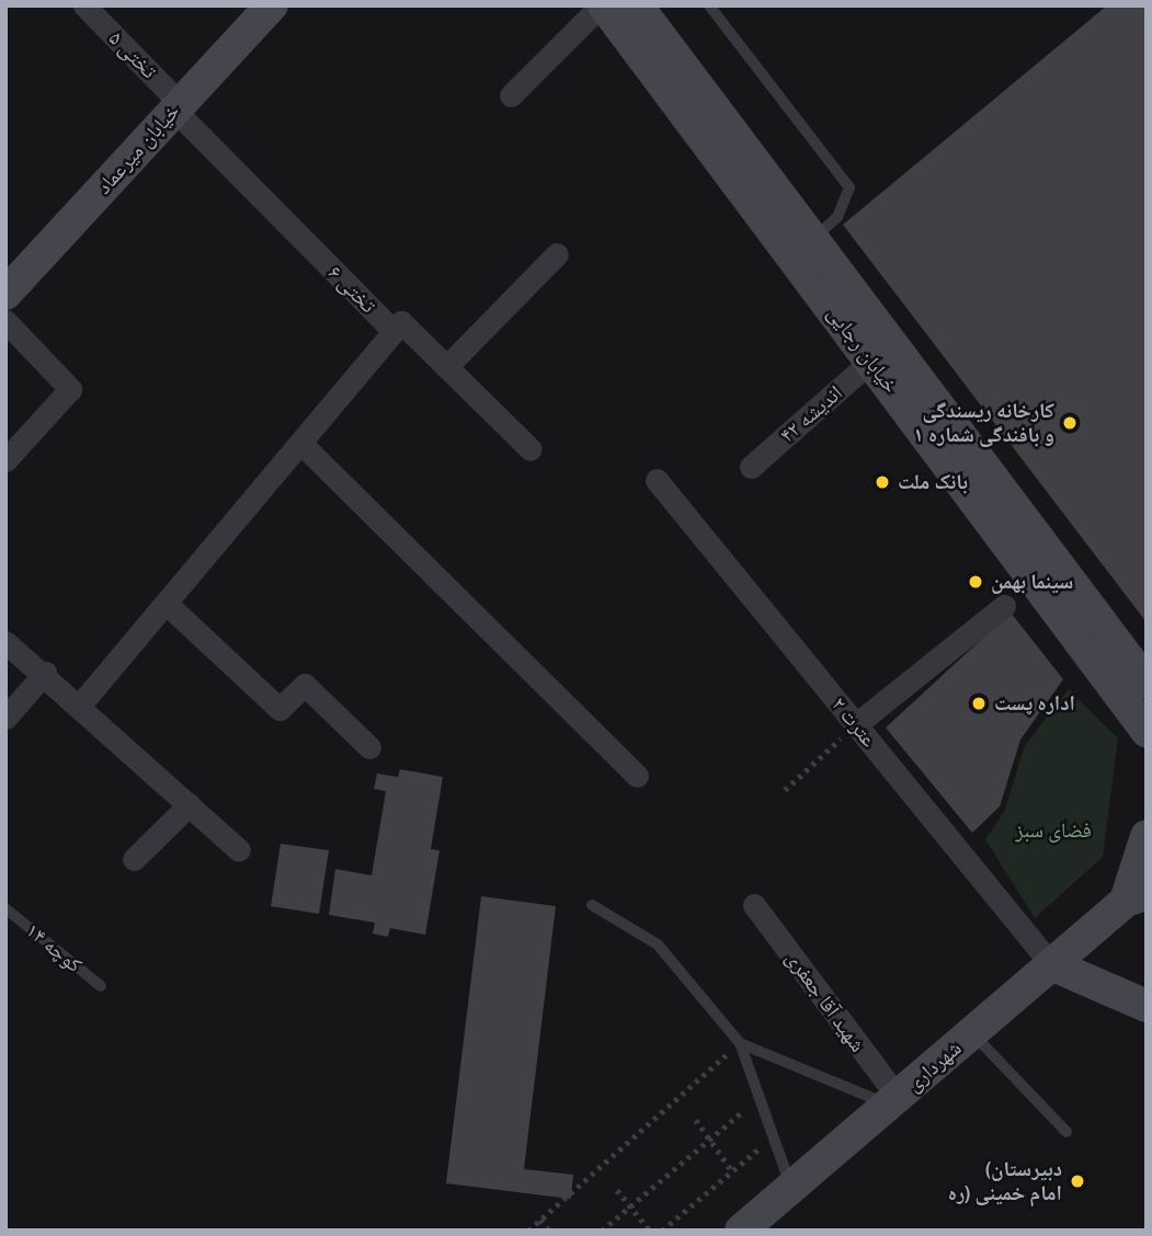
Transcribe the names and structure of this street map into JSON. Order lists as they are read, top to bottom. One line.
{"streets":{"main road":["خیابان میرعماد","خیابان رجایی","شهرداری"],"street":["تختی ۵","تختی ۶","اندیشه ۴۲","عترت ۲","شهید آقا جعفری"],"lane":["کوچه ۱۴"]},"crossings":[["تختی ۵","خیابان میرعماد"],["تختی ۵","تختی ۶"],["خیابان میرعماد","تختی ۶"],["خیابان رجایی","اندیشه ۴۲"],["عترت ۲","شهرداری"],["شهید آقا جعفری","شهرداری"]],"parks":["فضای سبز"],"places":["کارخانه ریسندگی و بافندگی شماره ۱","بانک ملت","سینما بهمن","اداره پست","(دبیرستان امام خمینی (ره"]}
